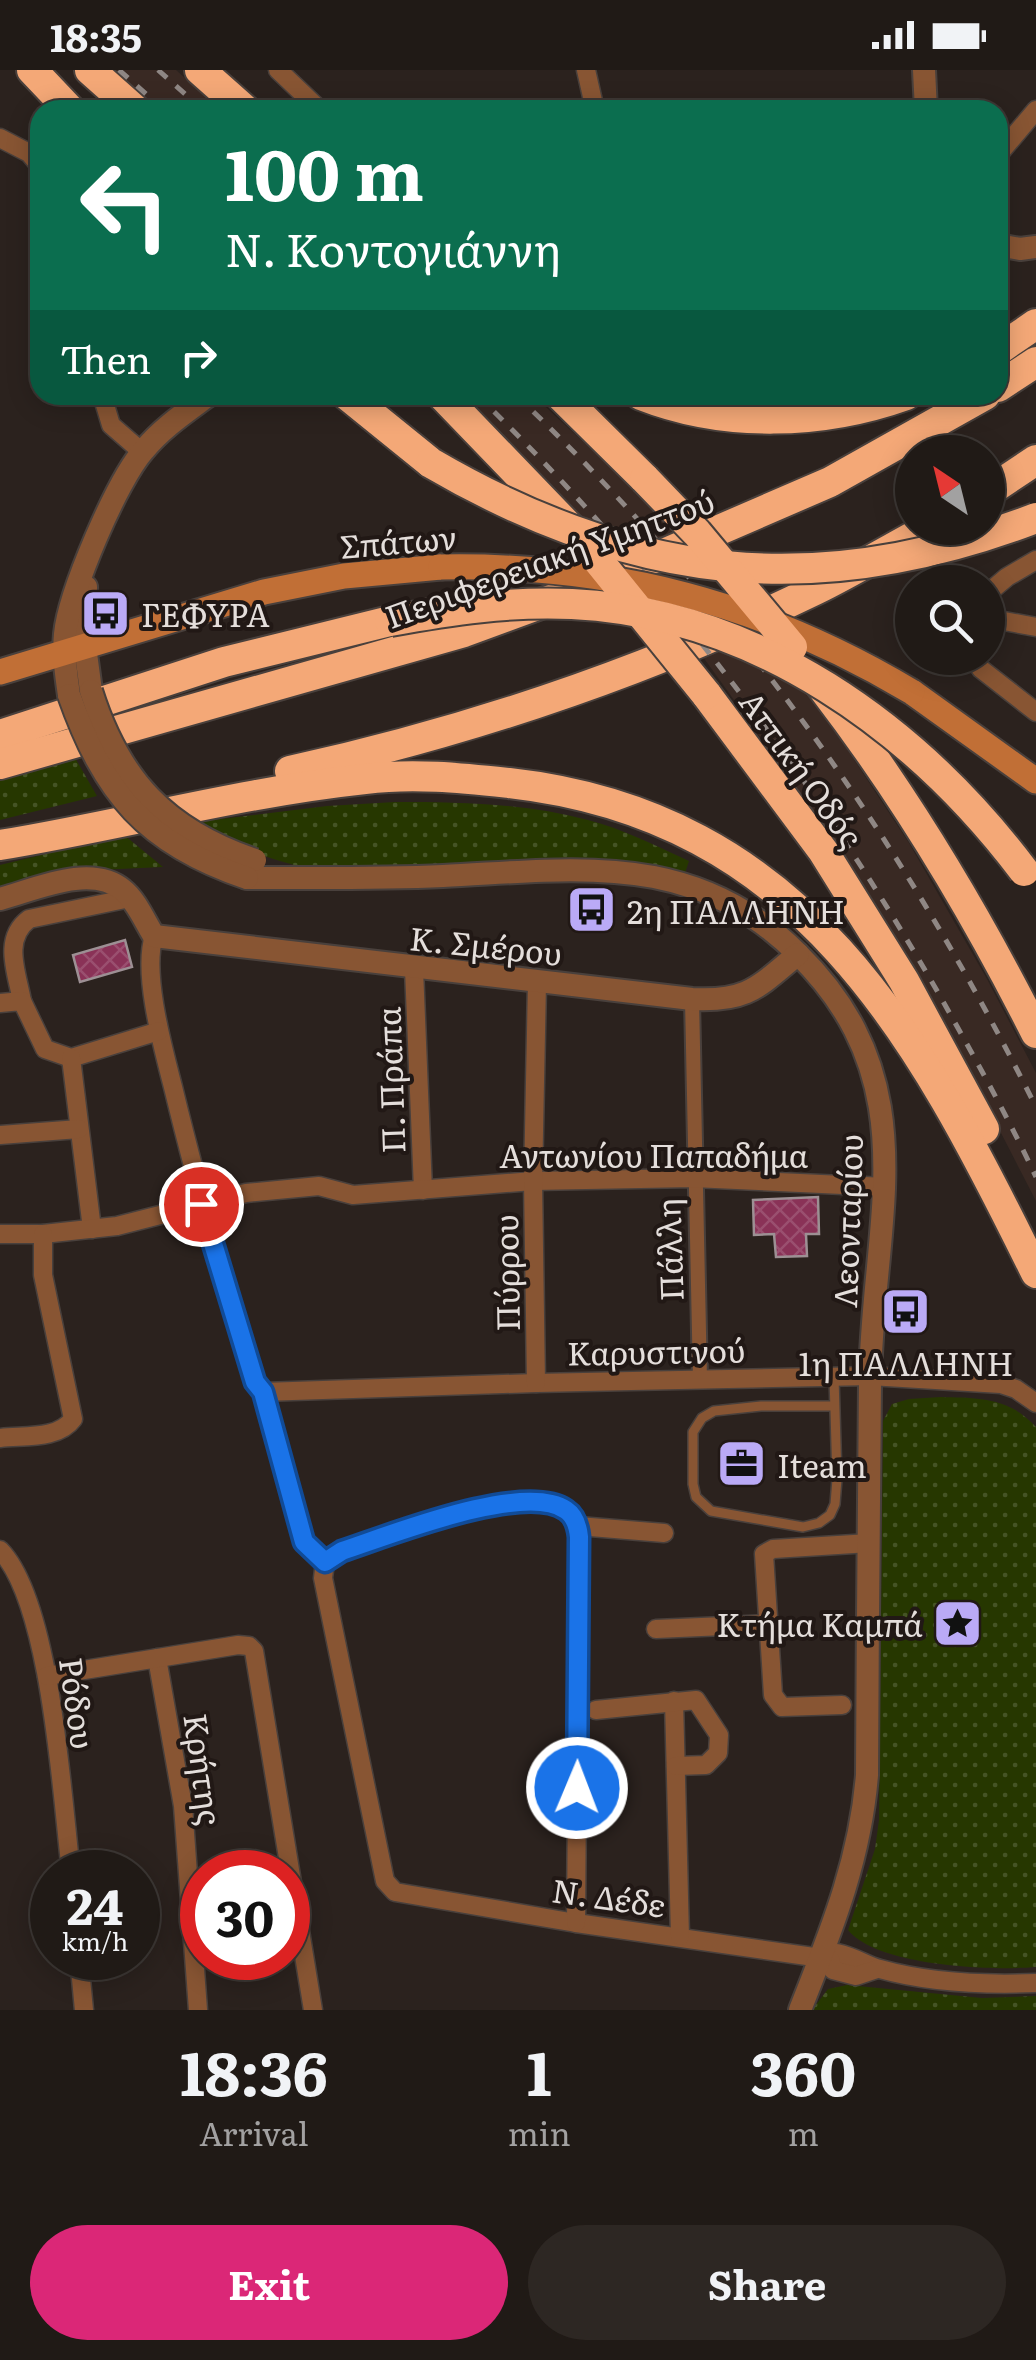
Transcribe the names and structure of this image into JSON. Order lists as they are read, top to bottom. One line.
{"streets":{"highway":["Περιφερειακή Υμηττού","Αττική Οδός"],"main road":["Σπάτων"],"street":["Κ. Σμέρου","Π. Πράπα","Αντωνίου Παπαδήμα","Λεονταρίου","Πάλλη","Πύρρου","Καρυστινού","Ρόδου","Κρήτης","Ν. Δέδε"]},"crossings":[["Σπάτων","Λεονταρίου"],["Κ. Σμέρου","Π. Πράπα"],["Κ. Σμέρου","Λεονταρίου"],["Κ. Σμέρου","Πάλλη"],["Κ. Σμέρου","Πύρρου"],["Π. Πράπα","Αντωνίου Παπαδήμα"],["Αντωνίου Παπαδήμα","Λεονταρίου"],["Αντωνίου Παπαδήμα","Πάλλη"],["Αντωνίου Παπαδήμα","Πύρρου"],["Λεονταρίου","Καρυστινού"],["Λεονταρίου","Ν. Δέδε"],["Πάλλη","Καρυστινού"],["Πύρρου","Καρυστινού"]],"places":{"bus stop":["ΓΕΦΥΡΑ","2η ΠΑΛΛΗΝΗ","1η ΠΑΛΛΗΝΗ"],"office":["Iteam"],"place":["Kτήμα Καμπά"]},"north":"top left","page":{"status":"18:35","turn":["100 m","Ν. Koντογιάννη"],"then":"Then","speed":"24 km/h","limit":"30","eta":["18:36","Arrival","1","min","360","m"],"buttons":["Exit","Share"]}}
